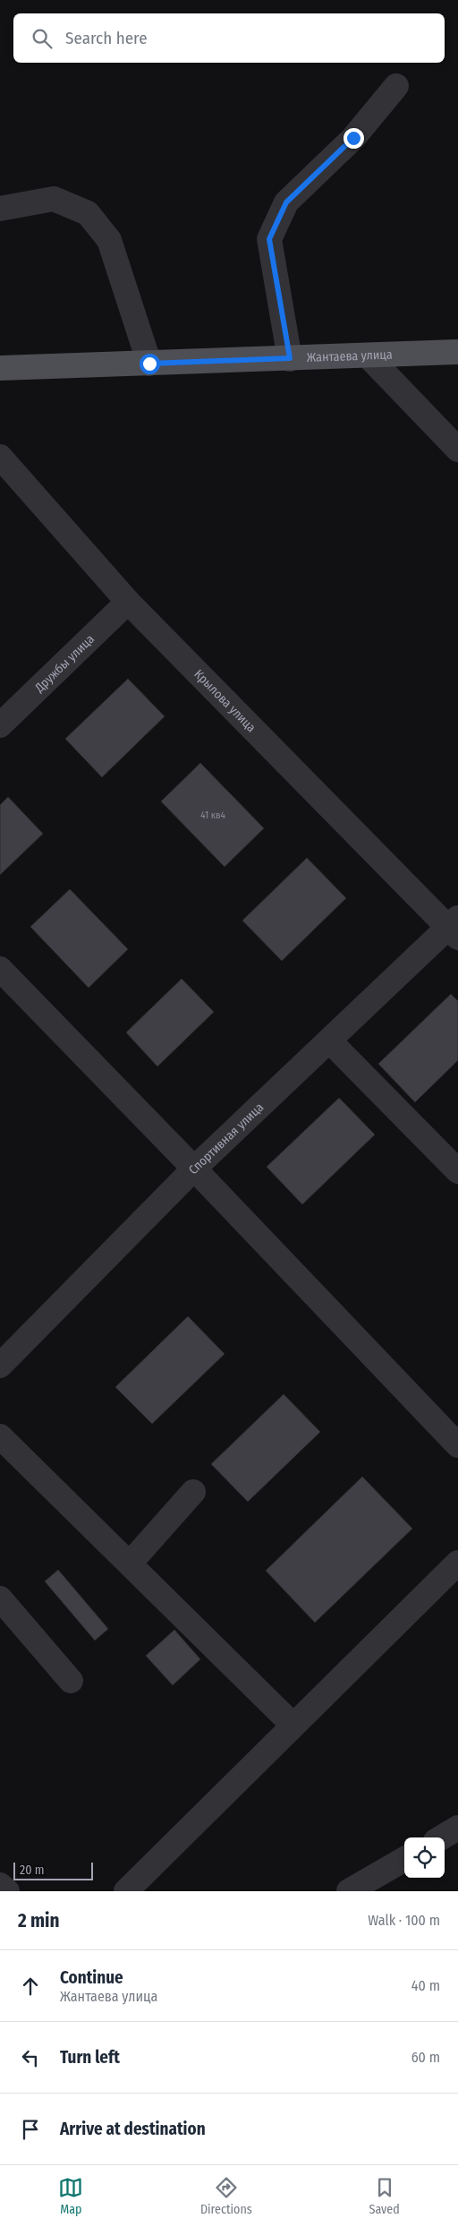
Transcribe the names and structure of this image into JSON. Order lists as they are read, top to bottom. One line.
{"streets":{"main road":["Жантаева улица"],"street":["Дружбы улица","Крылова улица","Спортивная улица"]},"crossings":[["Дружбы улица","Крылова улица"],["Крылова улица","Спортивная улица"]],"house_numbers":["41 кв4"],"scale_bar":"20 m","page":{"search":"Search here","scale":"20 m","heading":["2 min","Walk · 100 m"],"list":[["Continue","Жантаева улица","40 m"],["Turn left","60 m"],"Arrive at destination"],"nav":["Map","Directions","Saved"]}}
